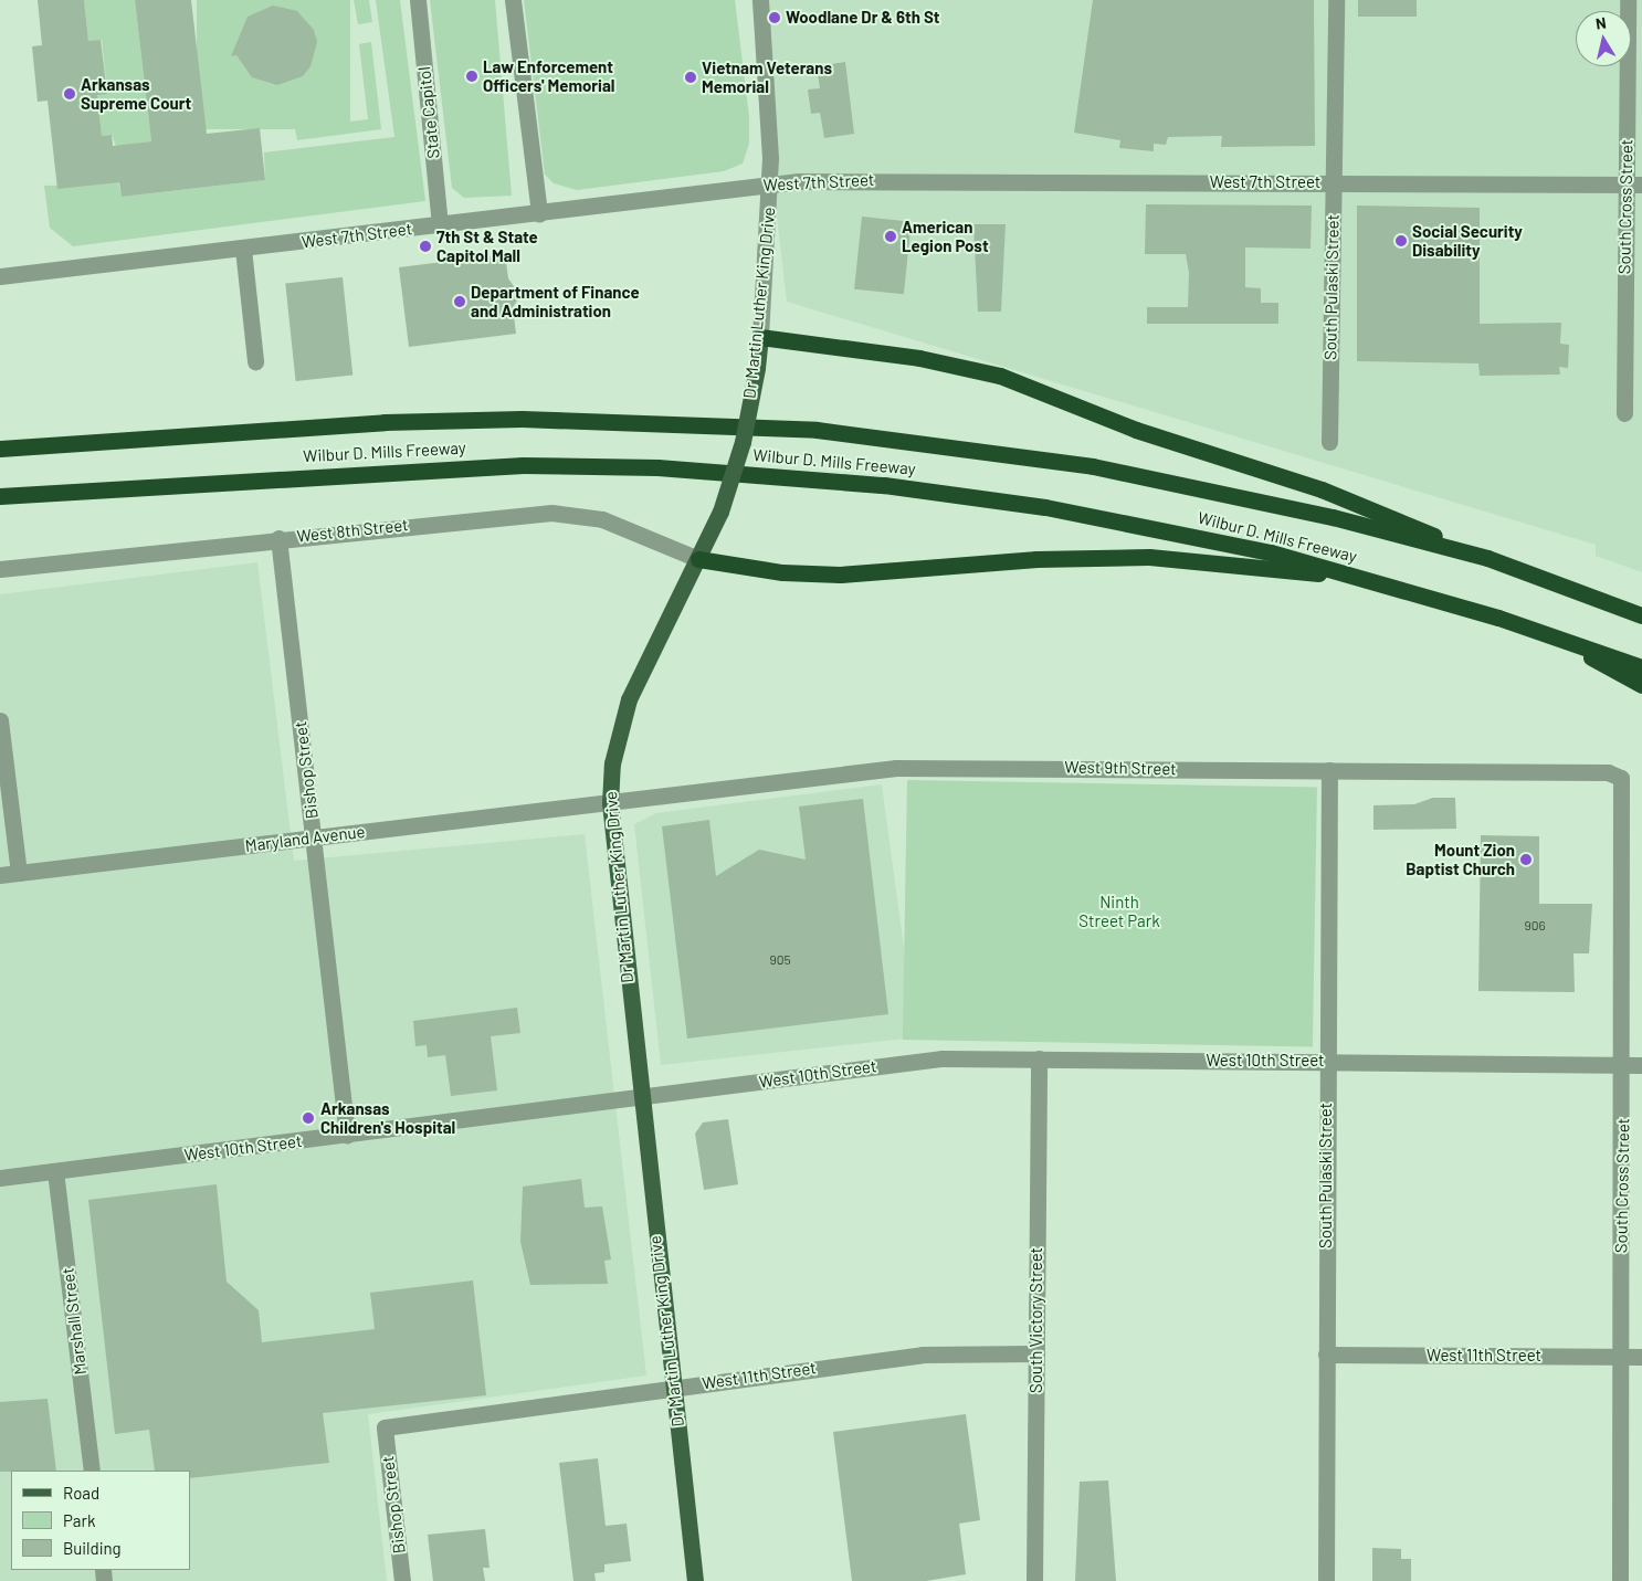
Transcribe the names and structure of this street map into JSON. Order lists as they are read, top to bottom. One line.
{"streets":{"highway":["Wilbur D. Mills Freeway"],"main road":["Dr Martin Luther King Drive"],"street":["State Capitol","West 7th Street","South Cross Street","South Pulaski Street","West 8th Street","West 9th Street","Bishop Street","Maryland Avenue","West 10th Street","South Victory Street","Marshall Street","West 11th Street"]},"crossings":[["State Capitol","West 7th Street"],["West 7th Street","South Cross Street"],["West 7th Street","South Pulaski Street"],["West 7th Street","Dr Martin Luther King Drive"],["South Cross Street","West 9th Street"],["South Cross Street","West 10th Street"],["South Cross Street","West 11th Street"],["South Pulaski Street","West 9th Street"],["South Pulaski Street","West 10th Street"],["South Pulaski Street","West 11th Street"],["Dr Martin Luther King Drive","West 8th Street"],["Dr Martin Luther King Drive","West 9th Street"],["Dr Martin Luther King Drive","Maryland Avenue"],["Dr Martin Luther King Drive","West 10th Street"],["Dr Martin Luther King Drive","West 11th Street"],["West 8th Street","Bishop Street"],["West 9th Street","Maryland Avenue"],["Bishop Street","Maryland Avenue"],["Bishop Street","West 10th Street"],["Bishop Street","West 11th Street"],["West 10th Street","South Victory Street"],["West 10th Street","Marshall Street"],["South Victory Street","West 11th Street"]],"parks":["Ninth Street Park"],"places":["Woodlane Dr & 6th St","Law Enforcement Officers' Memorial","Vietnam Veterans Memorial","Arkansas Supreme Court","American Legion Post","Social Security Disability","7th St & State Capitol Mall","Department of Finance and Administration","Mount Zion Baptist Church","Arkansas Children's Hospital"],"house_numbers":["906","905"],"legend":["Road","Park","Building"],"north":"top"}
